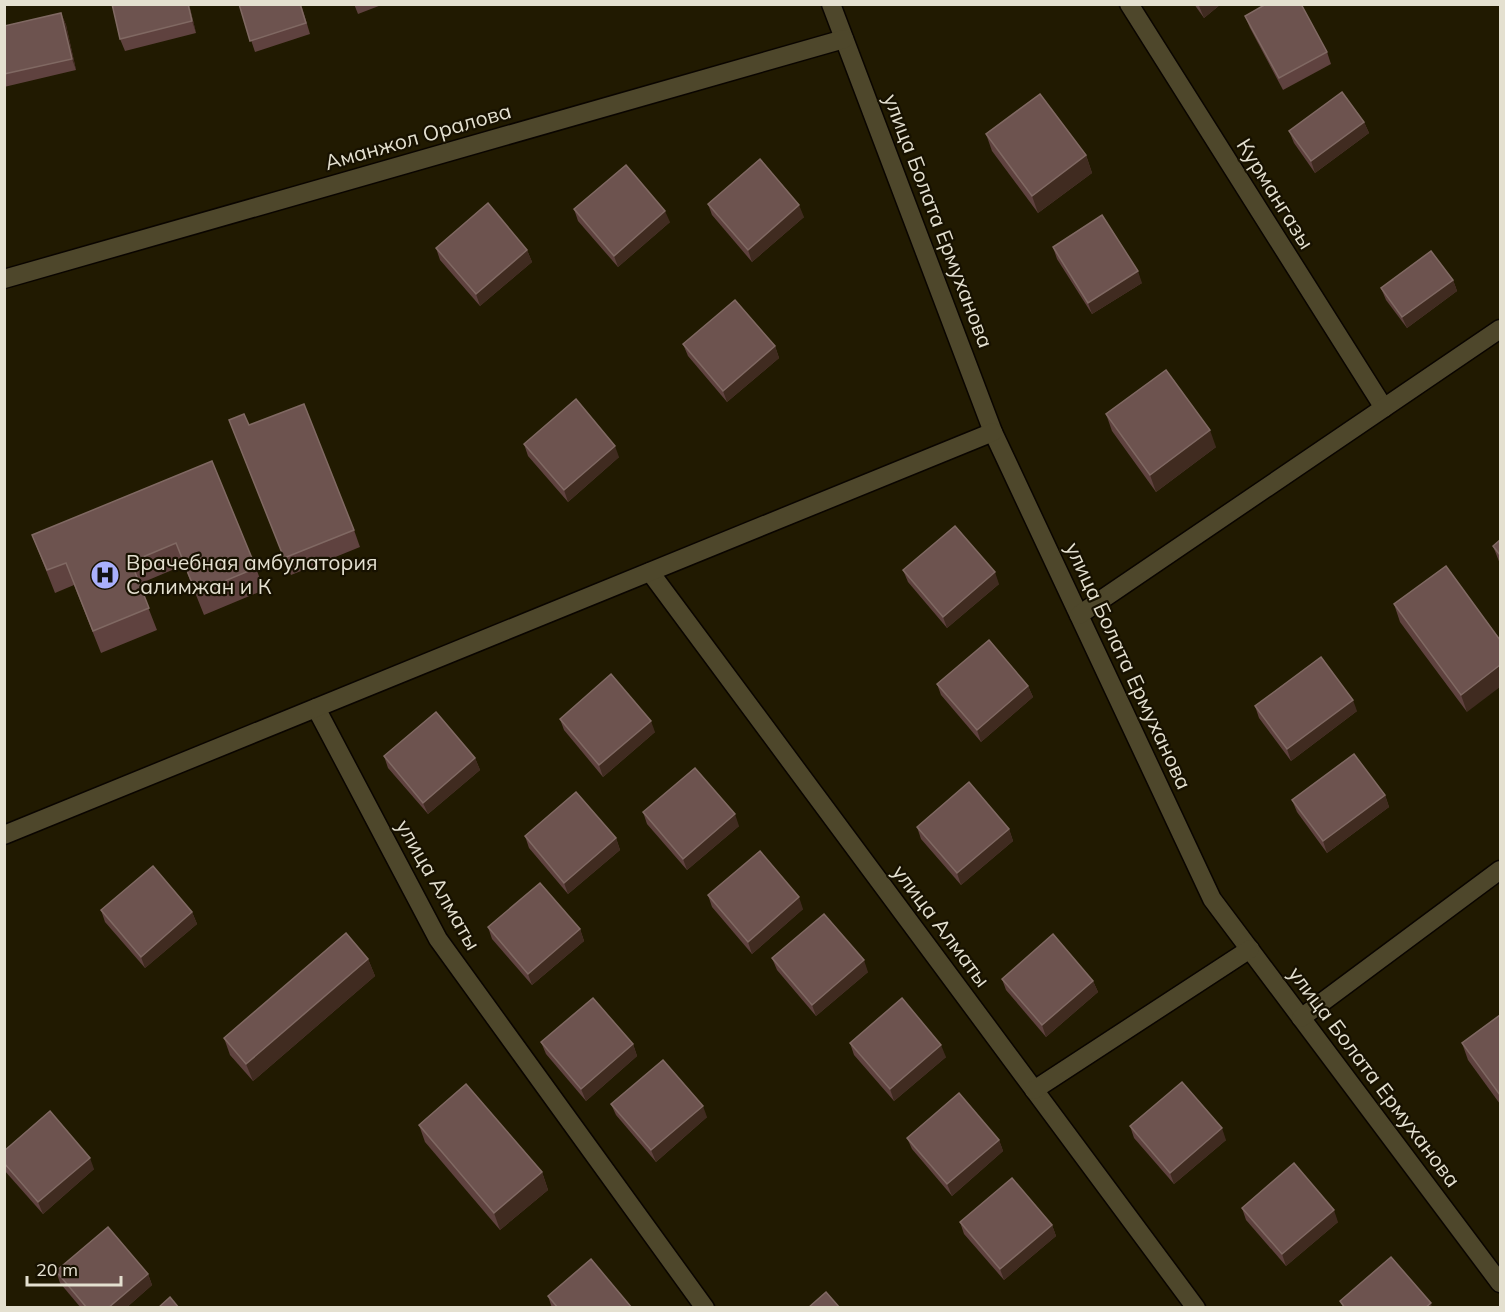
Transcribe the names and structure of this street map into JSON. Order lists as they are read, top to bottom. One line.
{"streets":{"street":["Аманжол Оралова","Курмангазы","улица Болата Ермуханова","улица Алматы"]},"crossings":[["Аманжол Оралова","улица Болата Ермуханова"]],"places":{"hospital":["Врачебная амбулатория Салимжан и К"]},"scale_bar":"20 m"}
